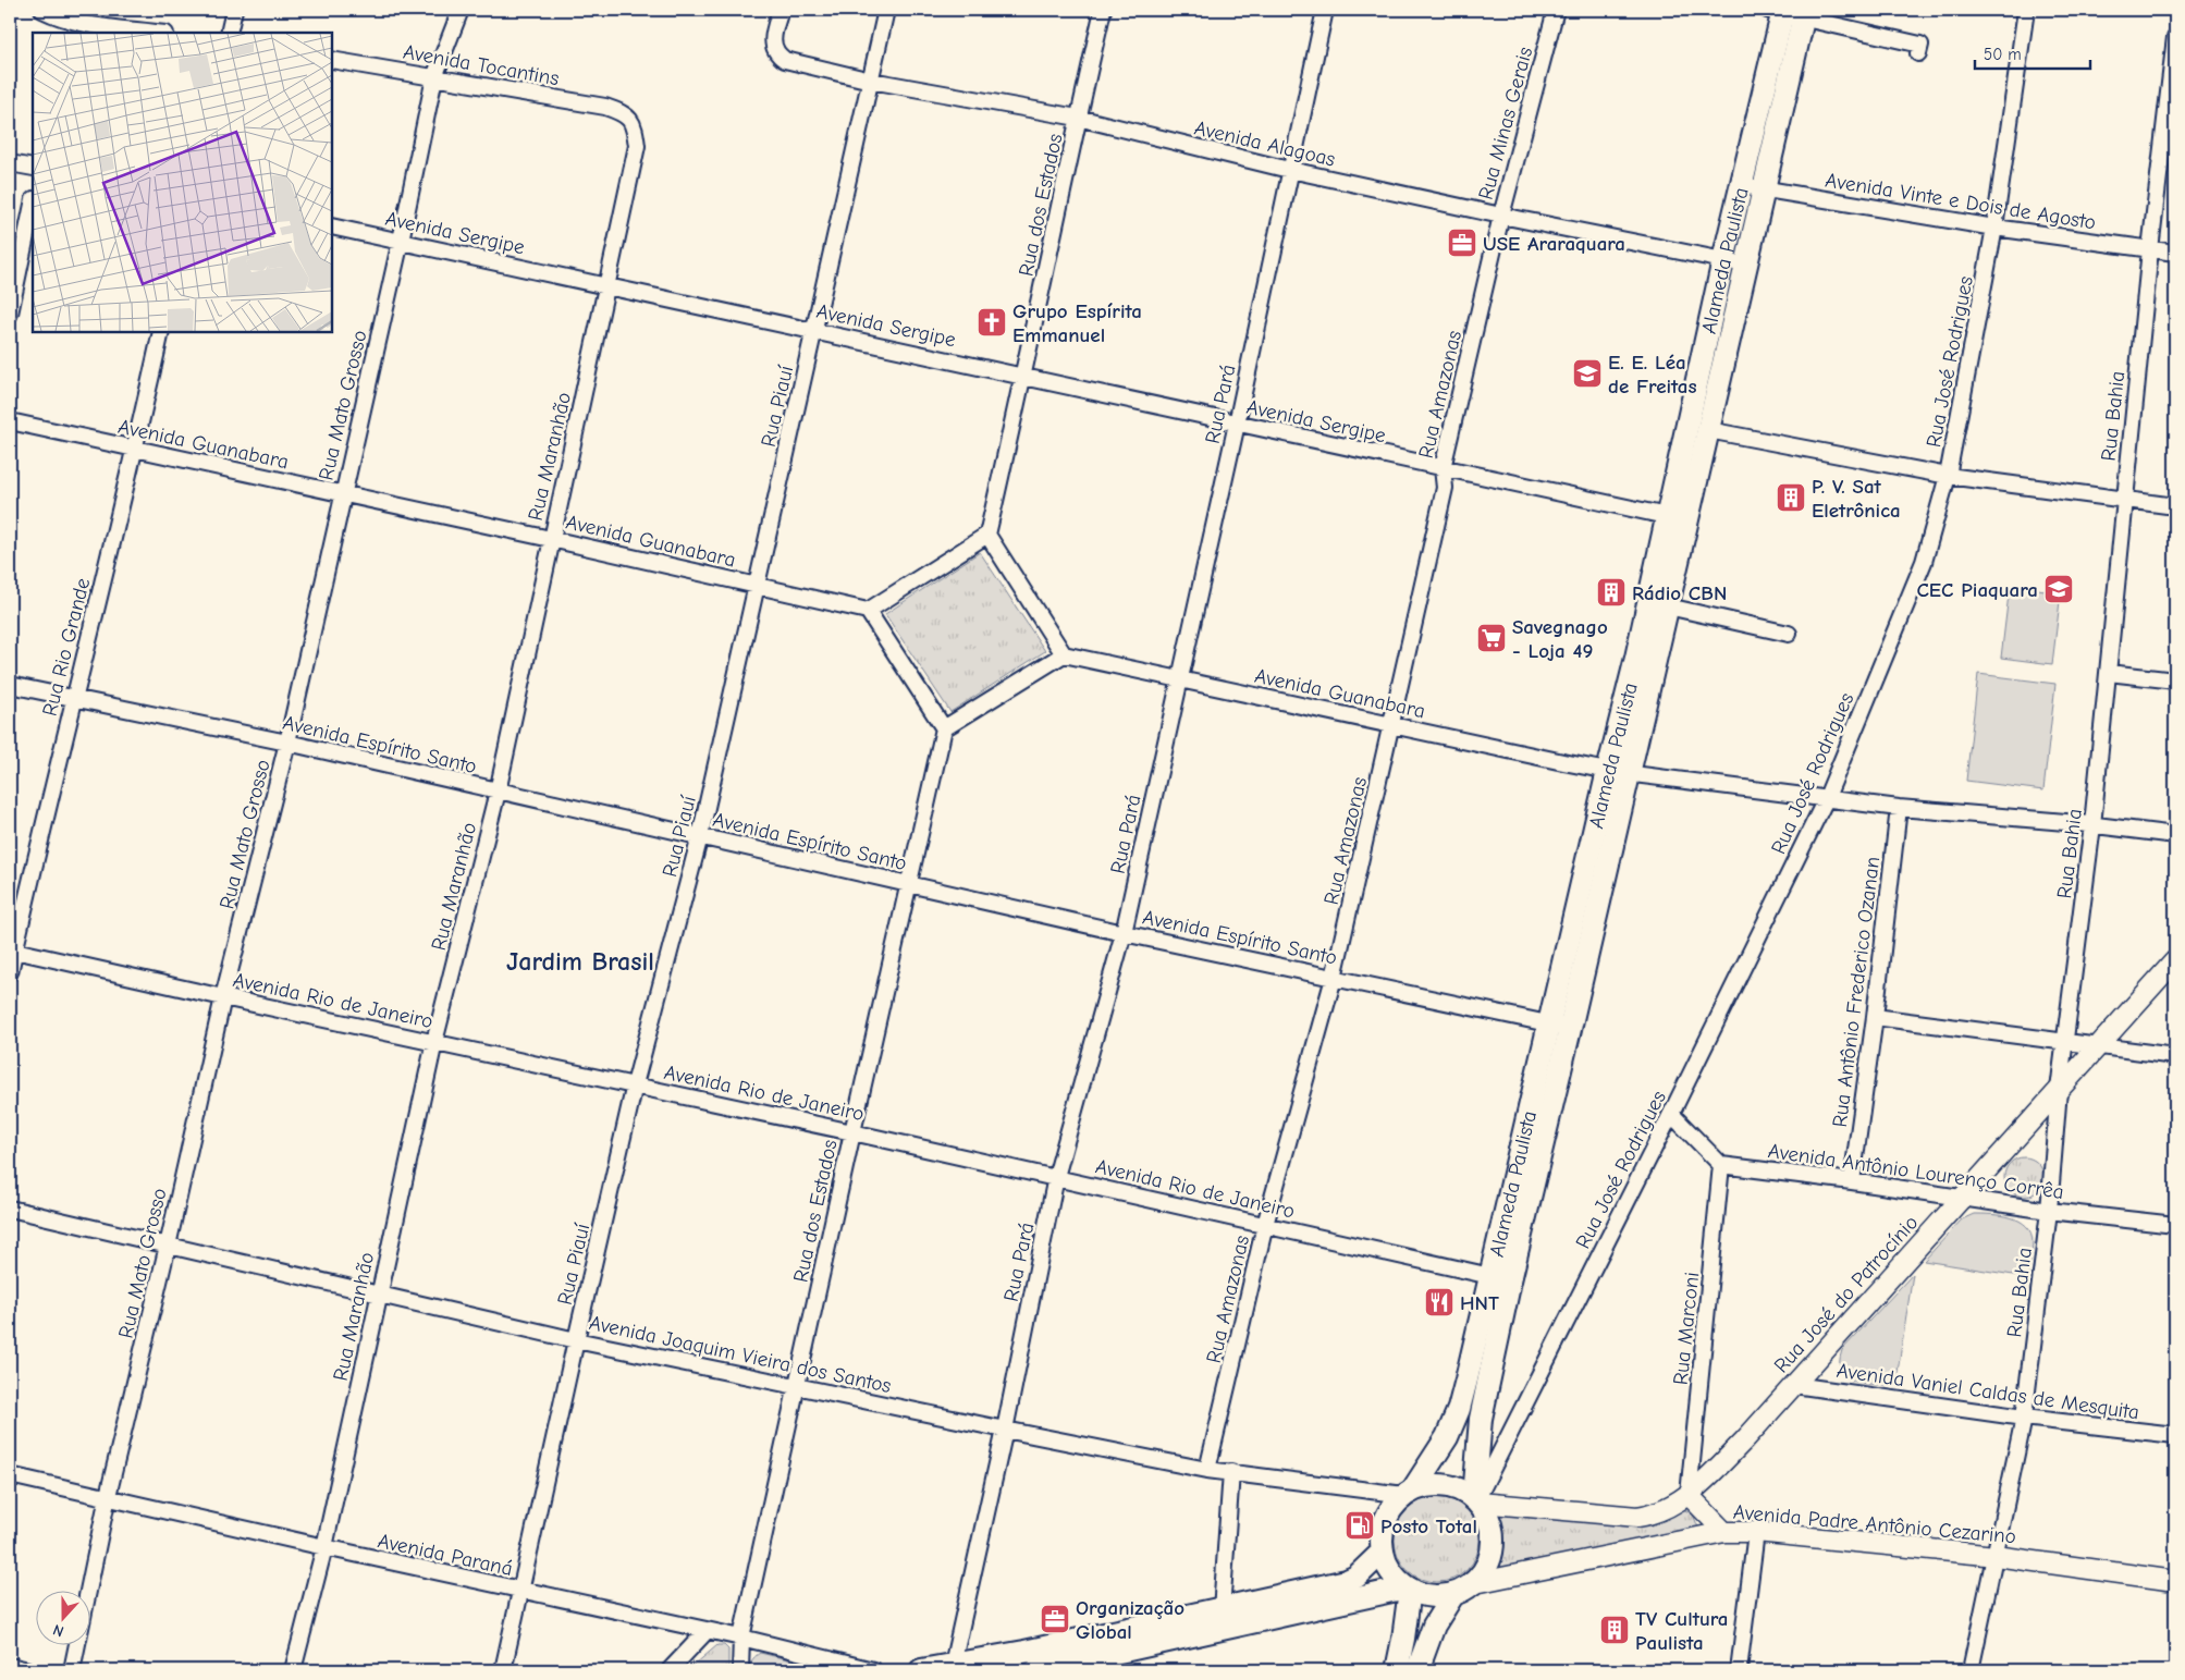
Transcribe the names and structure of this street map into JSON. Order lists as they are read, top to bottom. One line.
{"streets":{"main road":["Alameda Paulista"],"street":["Avenida Tocantins","Rua Minas Gerais","Avenida Alagoas","Avenida Vinte e Dois de Agosto","Rua dos Estados","Avenida Sergipe","Rua José Rodrigues","Rua Amazonas","Rua Pará","Rua Mato Grosso","Rua Piauí","Rua Bahia","Avenida Guanabara","Rua Maranhão","Rua Rio Grande","Avenida Espírito Santo","Rua Antônio Frederico Ozanan","Avenida Rio de Janeiro","Avenida Antônio Lourenço Corrêa","Rua José do Patrocínio","Rua Marconi","Avenida Joaquim Vieira dos Santos","Avenida Vaniel Caldas de Mesquita","Avenida Padre Antônio Cezarino","Avenida Paraná"]},"crossings":[["Avenida Tocantins","Rua Mato Grosso"],["Avenida Tocantins","Rua Maranhão"],["Rua Minas Gerais","Avenida Alagoas"],["Rua Minas Gerais","Rua Amazonas"],["Avenida Alagoas","Rua dos Estados"],["Avenida Alagoas","Alameda Paulista"],["Avenida Alagoas","Rua Amazonas"],["Avenida Alagoas","Rua Pará"],["Avenida Alagoas","Rua Piauí"],["Avenida Vinte e Dois de Agosto","Alameda Paulista"],["Avenida Vinte e Dois de Agosto","Rua José Rodrigues"],["Avenida Vinte e Dois de Agosto","Rua Bahia"],["Rua dos Estados","Avenida Sergipe"],["Rua dos Estados","Avenida Espírito Santo"],["Rua dos Estados","Avenida Rio de Janeiro"],["Rua dos Estados","Avenida Joaquim Vieira dos Santos"],["Rua dos Estados","Avenida Paraná"],["Avenida Sergipe","Alameda Paulista"],["Avenida Sergipe","Rua Amazonas"],["Avenida Sergipe","Rua Pará"],["Avenida Sergipe","Rua Mato Grosso"],["Avenida Sergipe","Rua Piauí"],["Avenida Sergipe","Rua Maranhão"],["Alameda Paulista","Rua José Rodrigues"],["Alameda Paulista","Avenida Guanabara"],["Alameda Paulista","Avenida Espírito Santo"],["Alameda Paulista","Avenida Rio de Janeiro"],["Alameda Paulista","Rua José do Patrocínio"],["Alameda Paulista","Avenida Joaquim Vieira dos Santos"],["Alameda Paulista","Avenida Padre Antônio Cezarino"],["Rua José Rodrigues","Avenida Guanabara"],["Rua José Rodrigues","Rua José do Patrocínio"],["Rua José Rodrigues","Avenida Joaquim Vieira dos Santos"],["Rua José Rodrigues","Avenida Padre Antônio Cezarino"],["Rua Amazonas","Avenida Guanabara"],["Rua Amazonas","Avenida Espírito Santo"],["Rua Amazonas","Avenida Rio de Janeiro"],["Rua Amazonas","Avenida Joaquim Vieira dos Santos"],["Rua Pará","Avenida Guanabara"],["Rua Pará","Avenida Espírito Santo"],["Rua Pará","Avenida Rio de Janeiro"],["Rua Pará","Avenida Joaquim Vieira dos Santos"],["Rua Mato Grosso","Avenida Guanabara"],["Rua Mato Grosso","Avenida Espírito Santo"],["Rua Mato Grosso","Avenida Rio de Janeiro"],["Rua Mato Grosso","Avenida Joaquim Vieira dos Santos"],["Rua Mato Grosso","Avenida Paraná"],["Rua Piauí","Avenida Guanabara"],["Rua Piauí","Avenida Espírito Santo"],["Rua Piauí","Avenida Rio de Janeiro"],["Rua Piauí","Avenida Joaquim Vieira dos Santos"],["Rua Piauí","Avenida Paraná"],["Rua Bahia","Avenida Guanabara"],["Rua Bahia","Avenida Antônio Lourenço Corrêa"],["Rua Bahia","Rua José do Patrocínio"],["Rua Bahia","Avenida Vaniel Caldas de Mesquita"],["Rua Bahia","Avenida Padre Antônio Cezarino"],["Avenida Guanabara","Rua Maranhão"],["Avenida Guanabara","Rua Rio Grande"],["Avenida Guanabara","Rua Antônio Frederico Ozanan"],["Rua Maranhão","Avenida Espírito Santo"],["Rua Maranhão","Avenida Rio de Janeiro"],["Rua Maranhão","Avenida Joaquim Vieira dos Santos"],["Rua Maranhão","Avenida Paraná"],["Rua Rio Grande","Avenida Espírito Santo"],["Rua Rio Grande","Avenida Rio de Janeiro"],["Rua Antônio Frederico Ozanan","Avenida Antônio Lourenço Corrêa"],["Avenida Antônio Lourenço Corrêa","Rua José do Patrocínio"],["Avenida Antônio Lourenço Corrêa","Rua Marconi"],["Rua José do Patrocínio","Rua Marconi"],["Rua José do Patrocínio","Avenida Joaquim Vieira dos Santos"],["Rua José do Patrocínio","Avenida Vaniel Caldas de Mesquita"],["Rua José do Patrocínio","Avenida Padre Antônio Cezarino"],["Avenida Joaquim Vieira dos Santos","Avenida Padre Antônio Cezarino"]],"districts":["Jardim Brasil"],"places":{"office":["USE Araraquara","Organização Global"],"church":["Grupo Espírita Emmanuel"],"school or university":["E. E. Léa de Freitas","CEC Piaquara"],"building":["P. V. Sat Eletrônica","Rádio CBN","TV Cultura Paulista"],"supermarket":["Savegnago - Loja 49"],"restaurant":["HNT"],"fuel station":["Posto Total"]},"scale_bar":"50 m","north":"bottom"}
